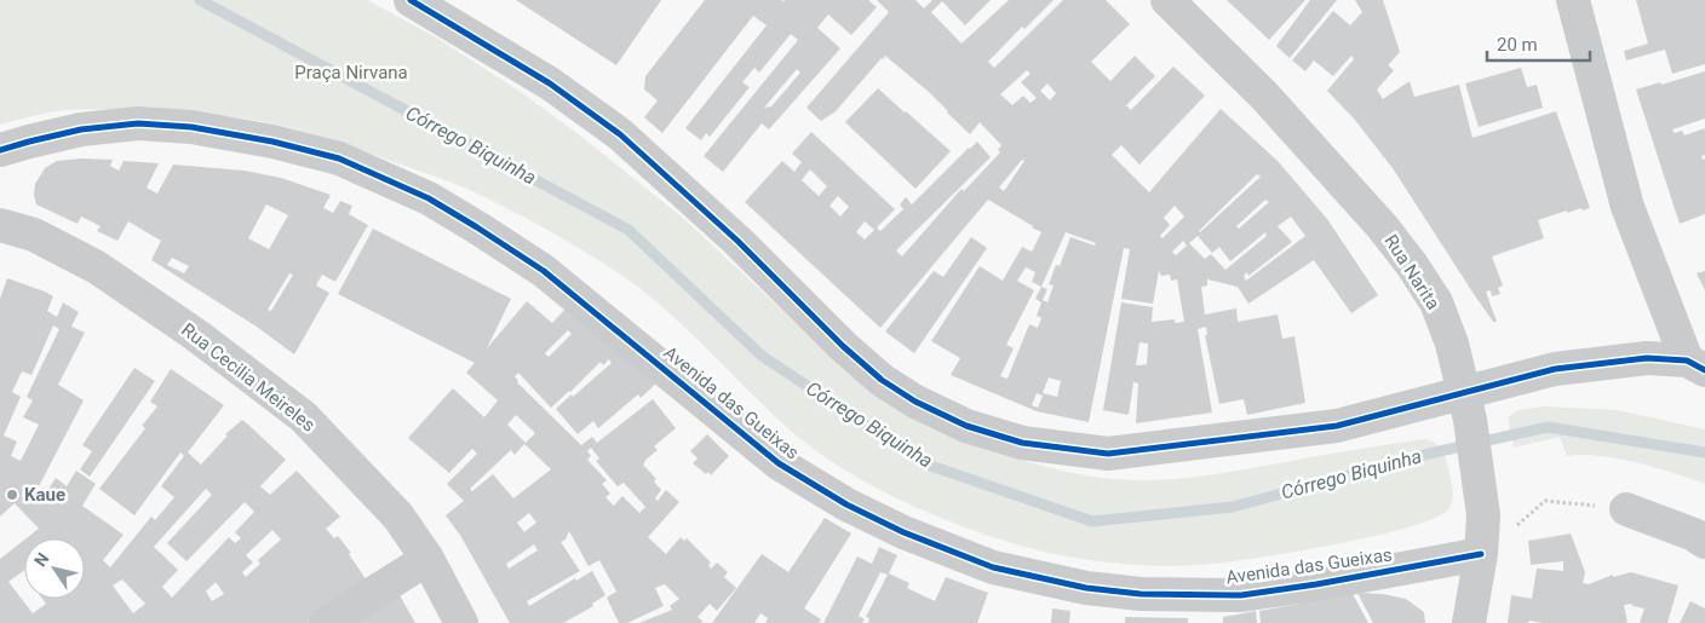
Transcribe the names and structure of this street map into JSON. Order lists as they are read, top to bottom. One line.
{"streets":{"street":["Rua Narita","Rua Cecilia Meireles","Avenida das Gueixas"]},"crossings":[["Rua Narita","Avenida das Gueixas"]],"water":["Córrego Biquinha"],"parks":["Praça Nirvana"],"places":["Kaue"],"scale_bar":"20 m","north":"top left"}
